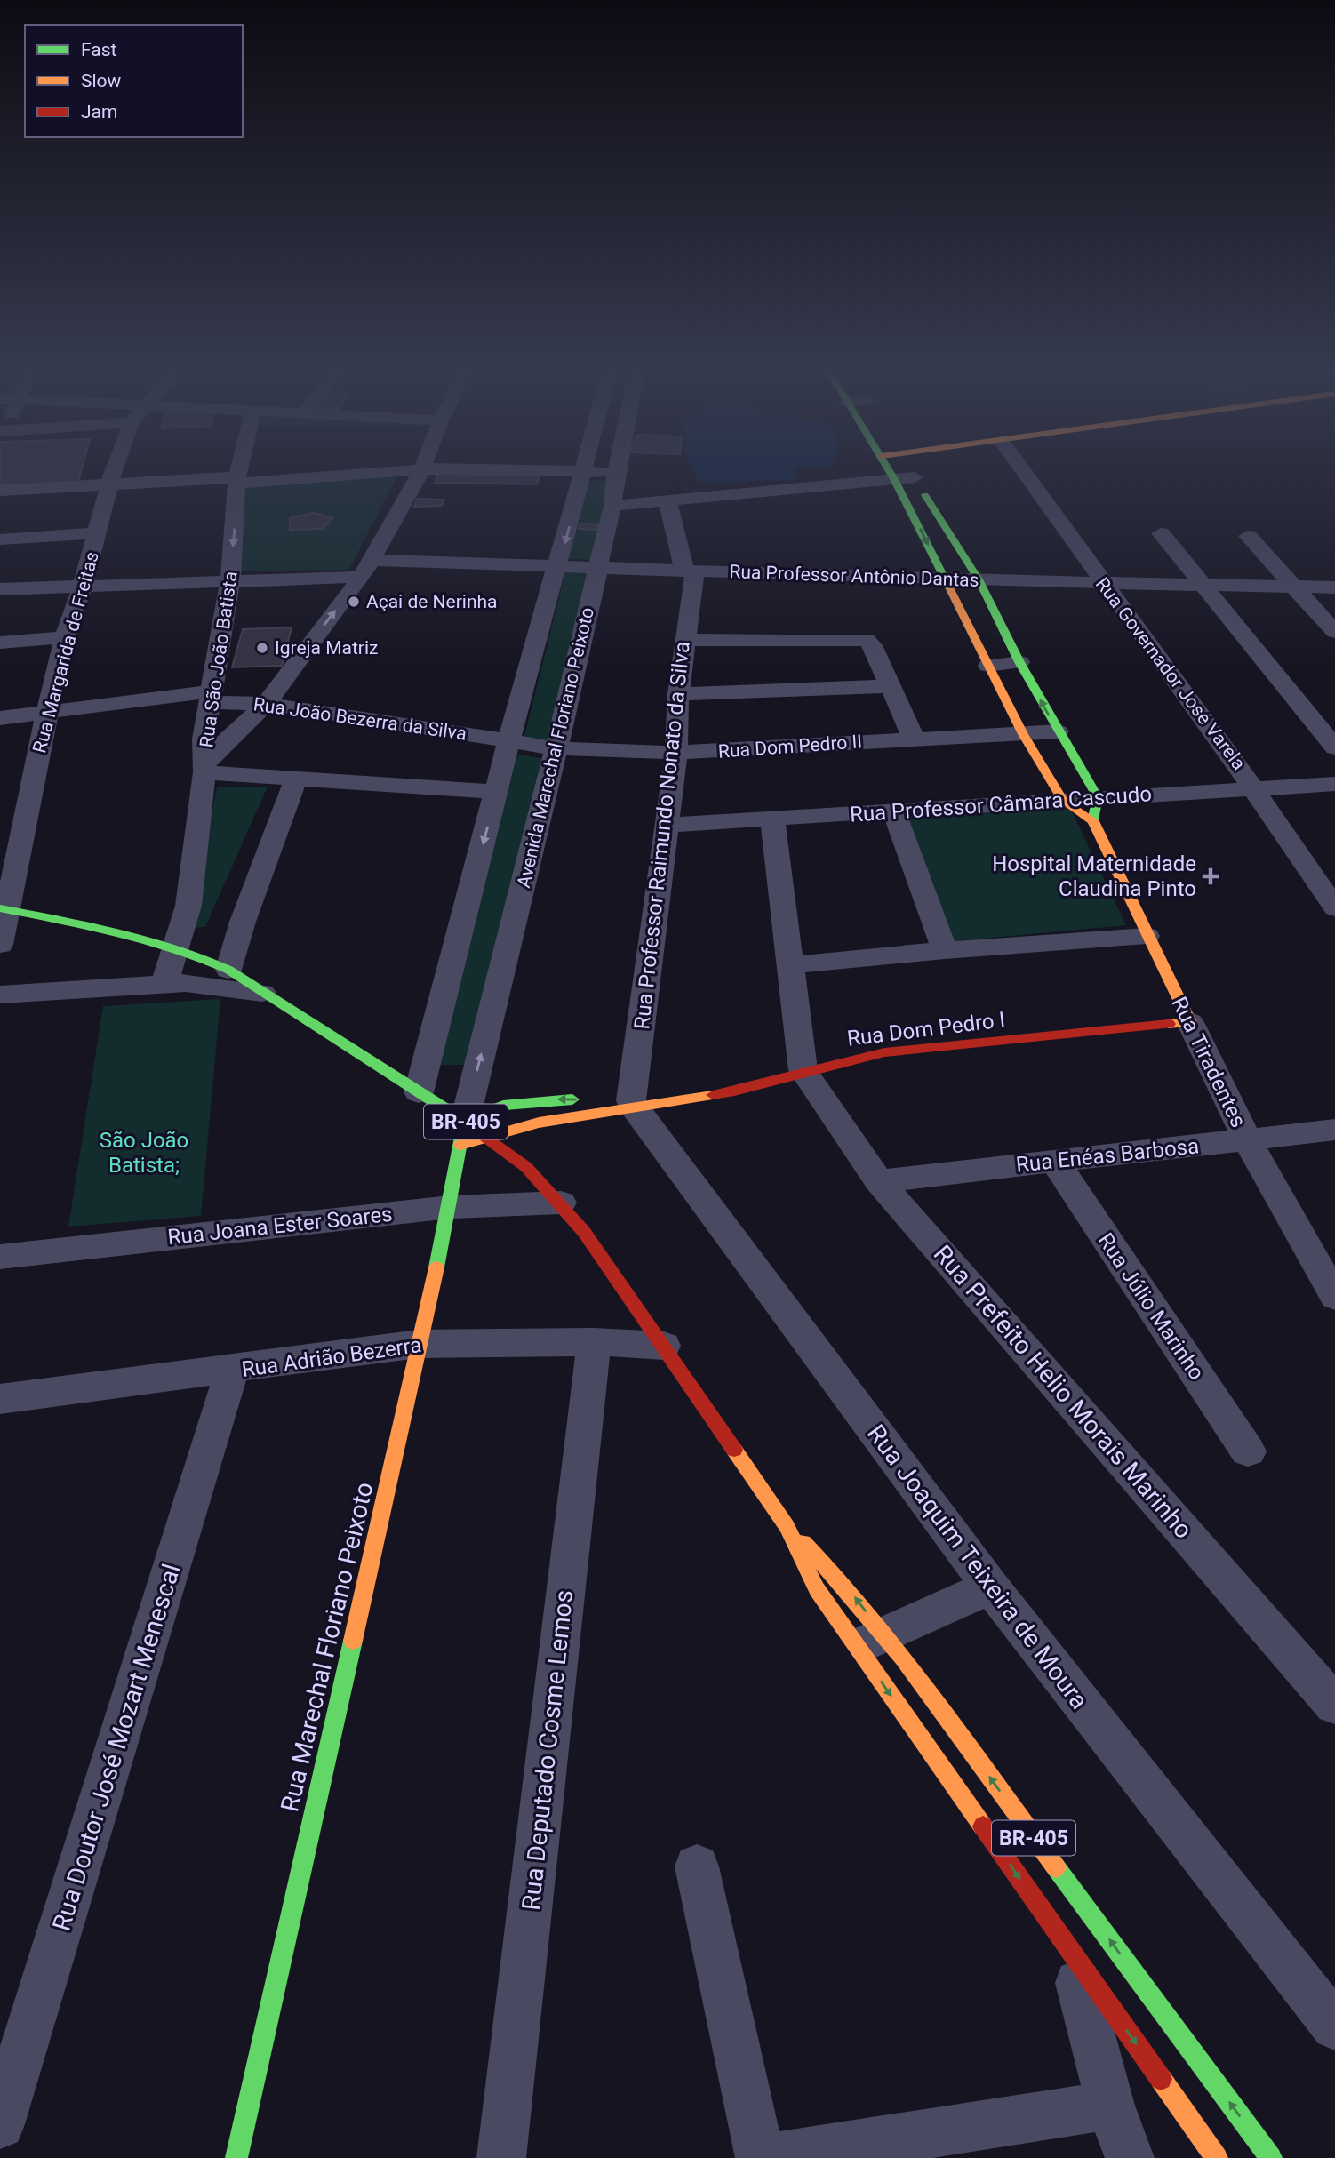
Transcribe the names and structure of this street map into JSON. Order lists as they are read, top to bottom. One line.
{"streets":{"main road":["Rua Dom Pedro I","Rua Tiradentes","BR-405","Rua Marechal Floriano Peixoto"],"street":["Rua Professor Antônio Dantas","Rua Margarida de Freitas","Rua São João Batista","Rua Governador José Varela","Rua João Bezerra da Silva","Rua Dom Pedro II","Avenida Marechal Floriano Peixoto","Rua Professor Câmara Cascudo","Rua Professor Raimundo Nonato da Silva","Rua Enéas Barbosa","Rua Joana Ester Soares","Rua Júlio Marinho","Rua Adrião Bezerra","Rua Prefeito Helio Morais Marinho","Rua Joaquim Teixeira de Moura","Rua Doutor José Mozart Menescal","Rua Deputado Cosme Lemos"]},"crossings":[["Rua Professor Antônio Dantas","Rua Margarida de Freitas"],["Rua Professor Antônio Dantas","Rua São João Batista"],["Rua Professor Antônio Dantas","Rua Governador José Varela"],["Rua Professor Antônio Dantas","Avenida Marechal Floriano Peixoto"],["Rua Professor Antônio Dantas","Rua Professor Raimundo Nonato da Silva"],["Rua Margarida de Freitas","Rua João Bezerra da Silva"],["Rua Margarida de Freitas","BR-405"],["Rua São João Batista","Rua João Bezerra da Silva"],["Rua São João Batista","BR-405"],["Rua Governador José Varela","Rua Professor Câmara Cascudo"],["Rua João Bezerra da Silva","Rua Dom Pedro II"],["Rua João Bezerra da Silva","Avenida Marechal Floriano Peixoto"],["Rua Dom Pedro II","Avenida Marechal Floriano Peixoto"],["Rua Dom Pedro II","Rua Professor Raimundo Nonato da Silva"],["Avenida Marechal Floriano Peixoto","Rua Dom Pedro I"],["Avenida Marechal Floriano Peixoto","BR-405"],["Avenida Marechal Floriano Peixoto","Rua Marechal Floriano Peixoto"],["Rua Professor Câmara Cascudo","Rua Professor Raimundo Nonato da Silva"],["Rua Professor Raimundo Nonato da Silva","Rua Dom Pedro I"],["Rua Professor Raimundo Nonato da Silva","Rua Joaquim Teixeira de Moura"],["Rua Dom Pedro I","Rua Tiradentes"],["Rua Dom Pedro I","BR-405"],["Rua Dom Pedro I","Rua Prefeito Helio Morais Marinho"],["Rua Dom Pedro I","Rua Joaquim Teixeira de Moura"],["Rua Dom Pedro I","Rua Marechal Floriano Peixoto"],["Rua Tiradentes","Rua Enéas Barbosa"],["BR-405","Rua Joana Ester Soares"],["BR-405","Rua Adrião Bezerra"],["BR-405","Rua Marechal Floriano Peixoto"],["Rua Enéas Barbosa","Rua Júlio Marinho"],["Rua Enéas Barbosa","Rua Prefeito Helio Morais Marinho"],["Rua Joana Ester Soares","Rua Marechal Floriano Peixoto"],["Rua Adrião Bezerra","Rua Marechal Floriano Peixoto"],["Rua Adrião Bezerra","Rua Doutor José Mozart Menescal"],["Rua Adrião Bezerra","Rua Deputado Cosme Lemos"]],"parks":["São João Batista;"],"places":{"other":["Açai de Nerinha","Igreja Matriz"],"health":["Hospital Maternidade Claudina Pinto"]},"legend":["Fast","Slow","Jam"]}
